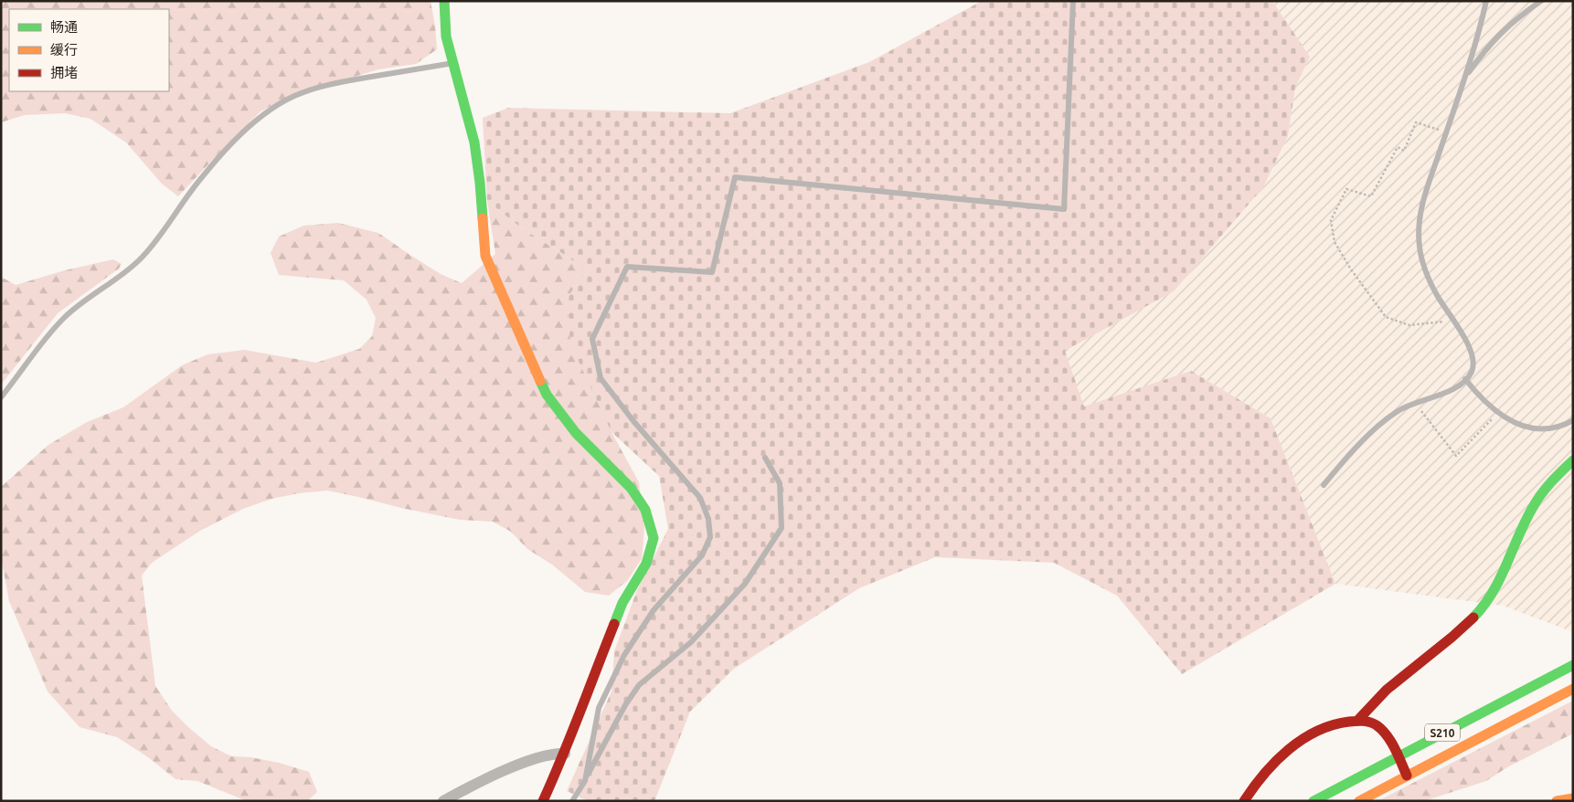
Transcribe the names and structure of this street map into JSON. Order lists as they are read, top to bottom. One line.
{"streets":{"street":["S210"]},"legend":["畅通","缓行","拥堵"]}
